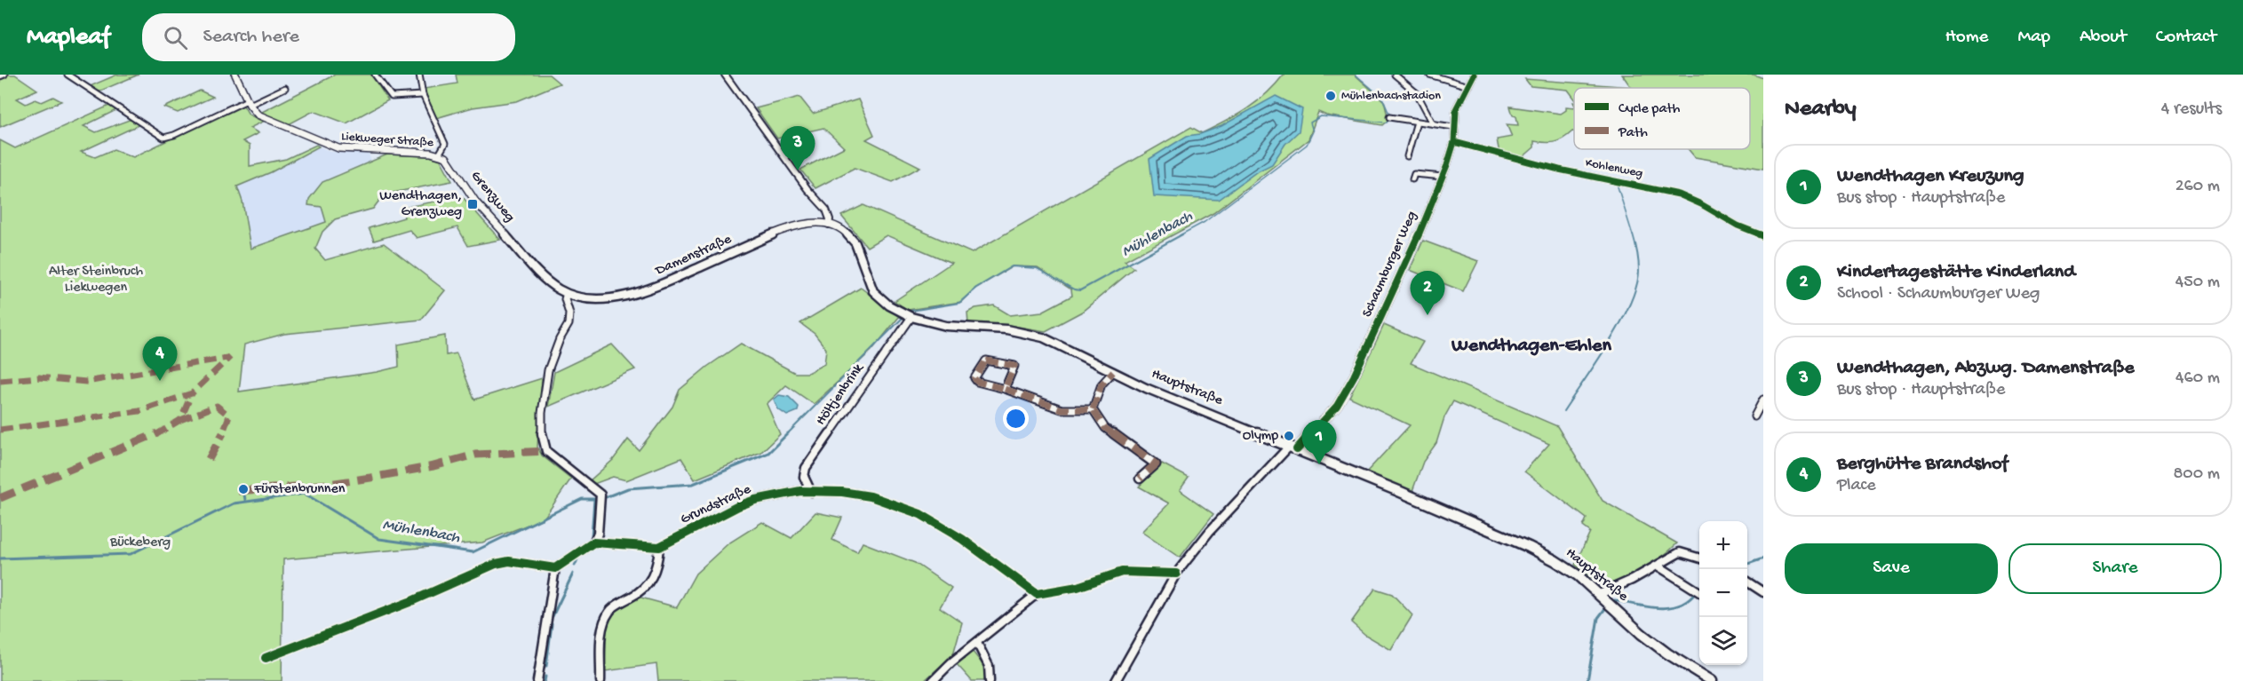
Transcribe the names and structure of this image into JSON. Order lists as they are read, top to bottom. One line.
{"streets":{"main road":["Liekweger Straße","Grenzweg","Damenstraße","Hauptstraße"],"street":["Kohlenweg","Schaumburger Weg","Höltjenbrink","Grundstraße"]},"crossings":[["Liekweger Straße","Grenzweg"],["Kohlenweg","Schaumburger Weg"],["Grenzweg","Damenstraße"],["Damenstraße","Hauptstraße"],["Schaumburger Weg","Hauptstraße"],["Hauptstraße","Höltjenbrink"],["Höltjenbrink","Grundstraße"]],"districts":["Wendthagen-Ehlen"],"water":["Mühlenbach"],"parks":["Alter Steinbruch Liekwegen","Bückeberg"],"places":{"other":["Mühlenbachstadion","Olymp","Fürstenbrunnen"],"transit":["Wendthagen, Grenzweg"]},"legend":["Cycle path","Path"],"page":{"header":"Mapleaf","search":"Search here","nav":["Home","Map","About","Contact"],"heading":["Nearby","4 results"],"pins":["3","2","4","1"],"list":[{"mark":"1","name":"Wendthagen Kreuzung","note":"Bus stop · Hauptstraße","value":"260 m"},{"mark":"2","name":"Kindertagestätte Kinderland","note":"School · Schaumburger Weg","value":"450 m"},{"mark":"3","name":"Wendthagen, Abzwg. Damenstraße","note":"Bus stop · Hauptstraße","value":"460 m"},{"mark":"4","name":"Berghütte Brandshof","note":"Place","value":"800 m"}],"map_buttons":["+","−"],"buttons":["Save","Share"]}}
